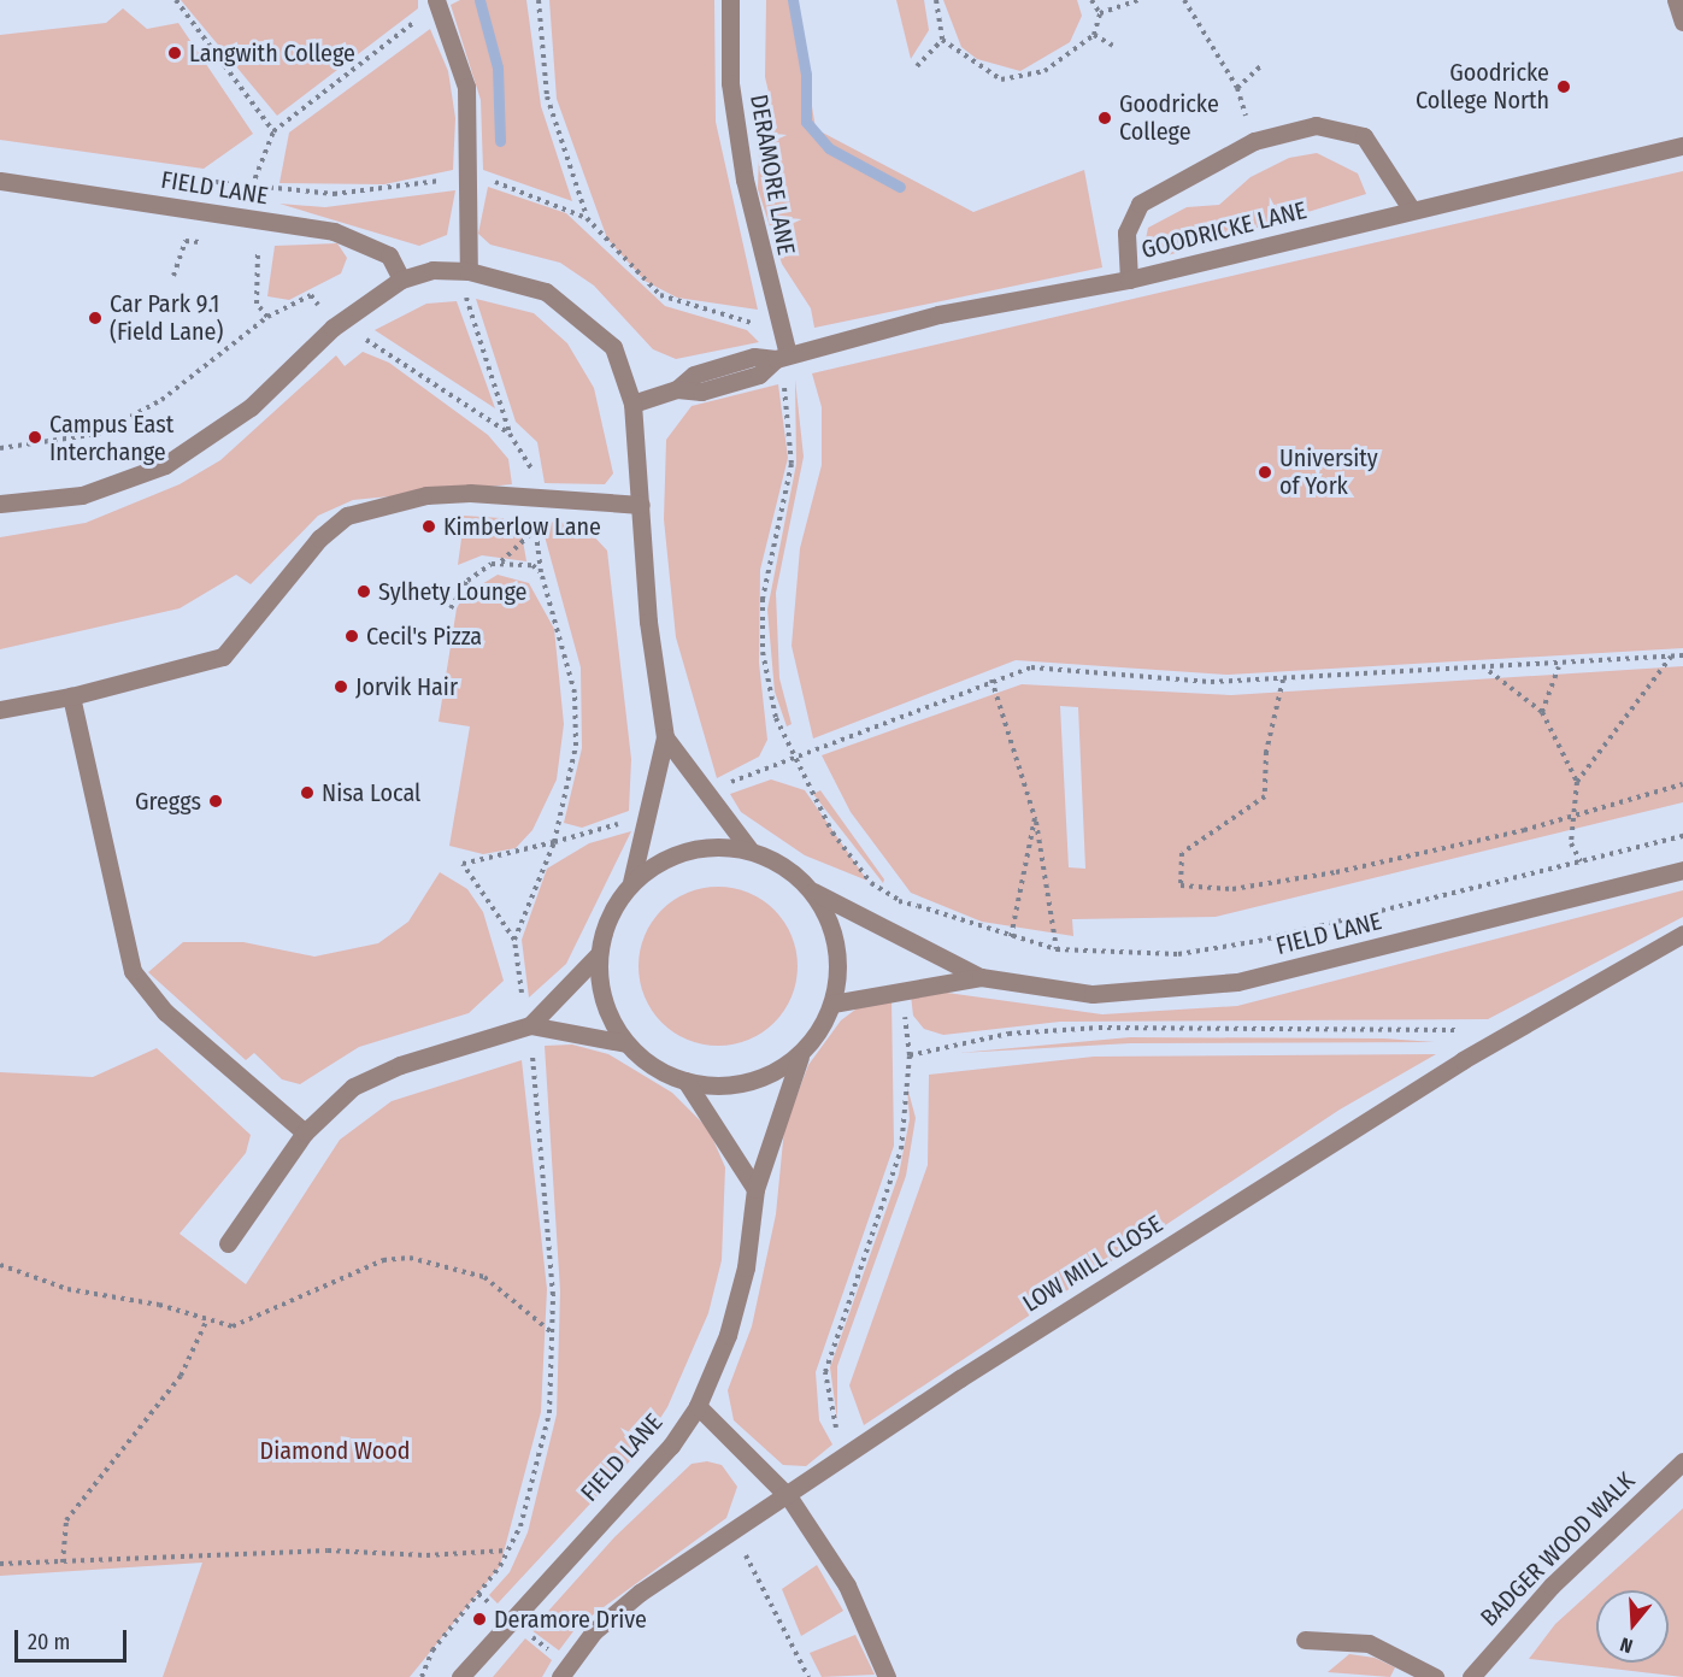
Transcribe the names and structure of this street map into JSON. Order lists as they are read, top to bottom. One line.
{"streets":{"street":["DERAMORE LANE","FIELD LANE","GOODRICKE LANE","LOW MILL CLOSE","BADGER WOOD WALK"]},"crossings":[["DERAMORE LANE","GOODRICKE LANE"]],"parks":["Diamond Wood"],"places":["Langwith College","Goodricke College North","Goodricke College","Car Park 9.1 (Field Lane)","Campus East Interchange","University of York","Kimberlow Lane","Sylhety Lounge","Cecil's Pizza","Jorvik Hair","Nisa Local","Greggs","Deramore Drive"],"scale_bar":"20 m","north":"bottom"}
